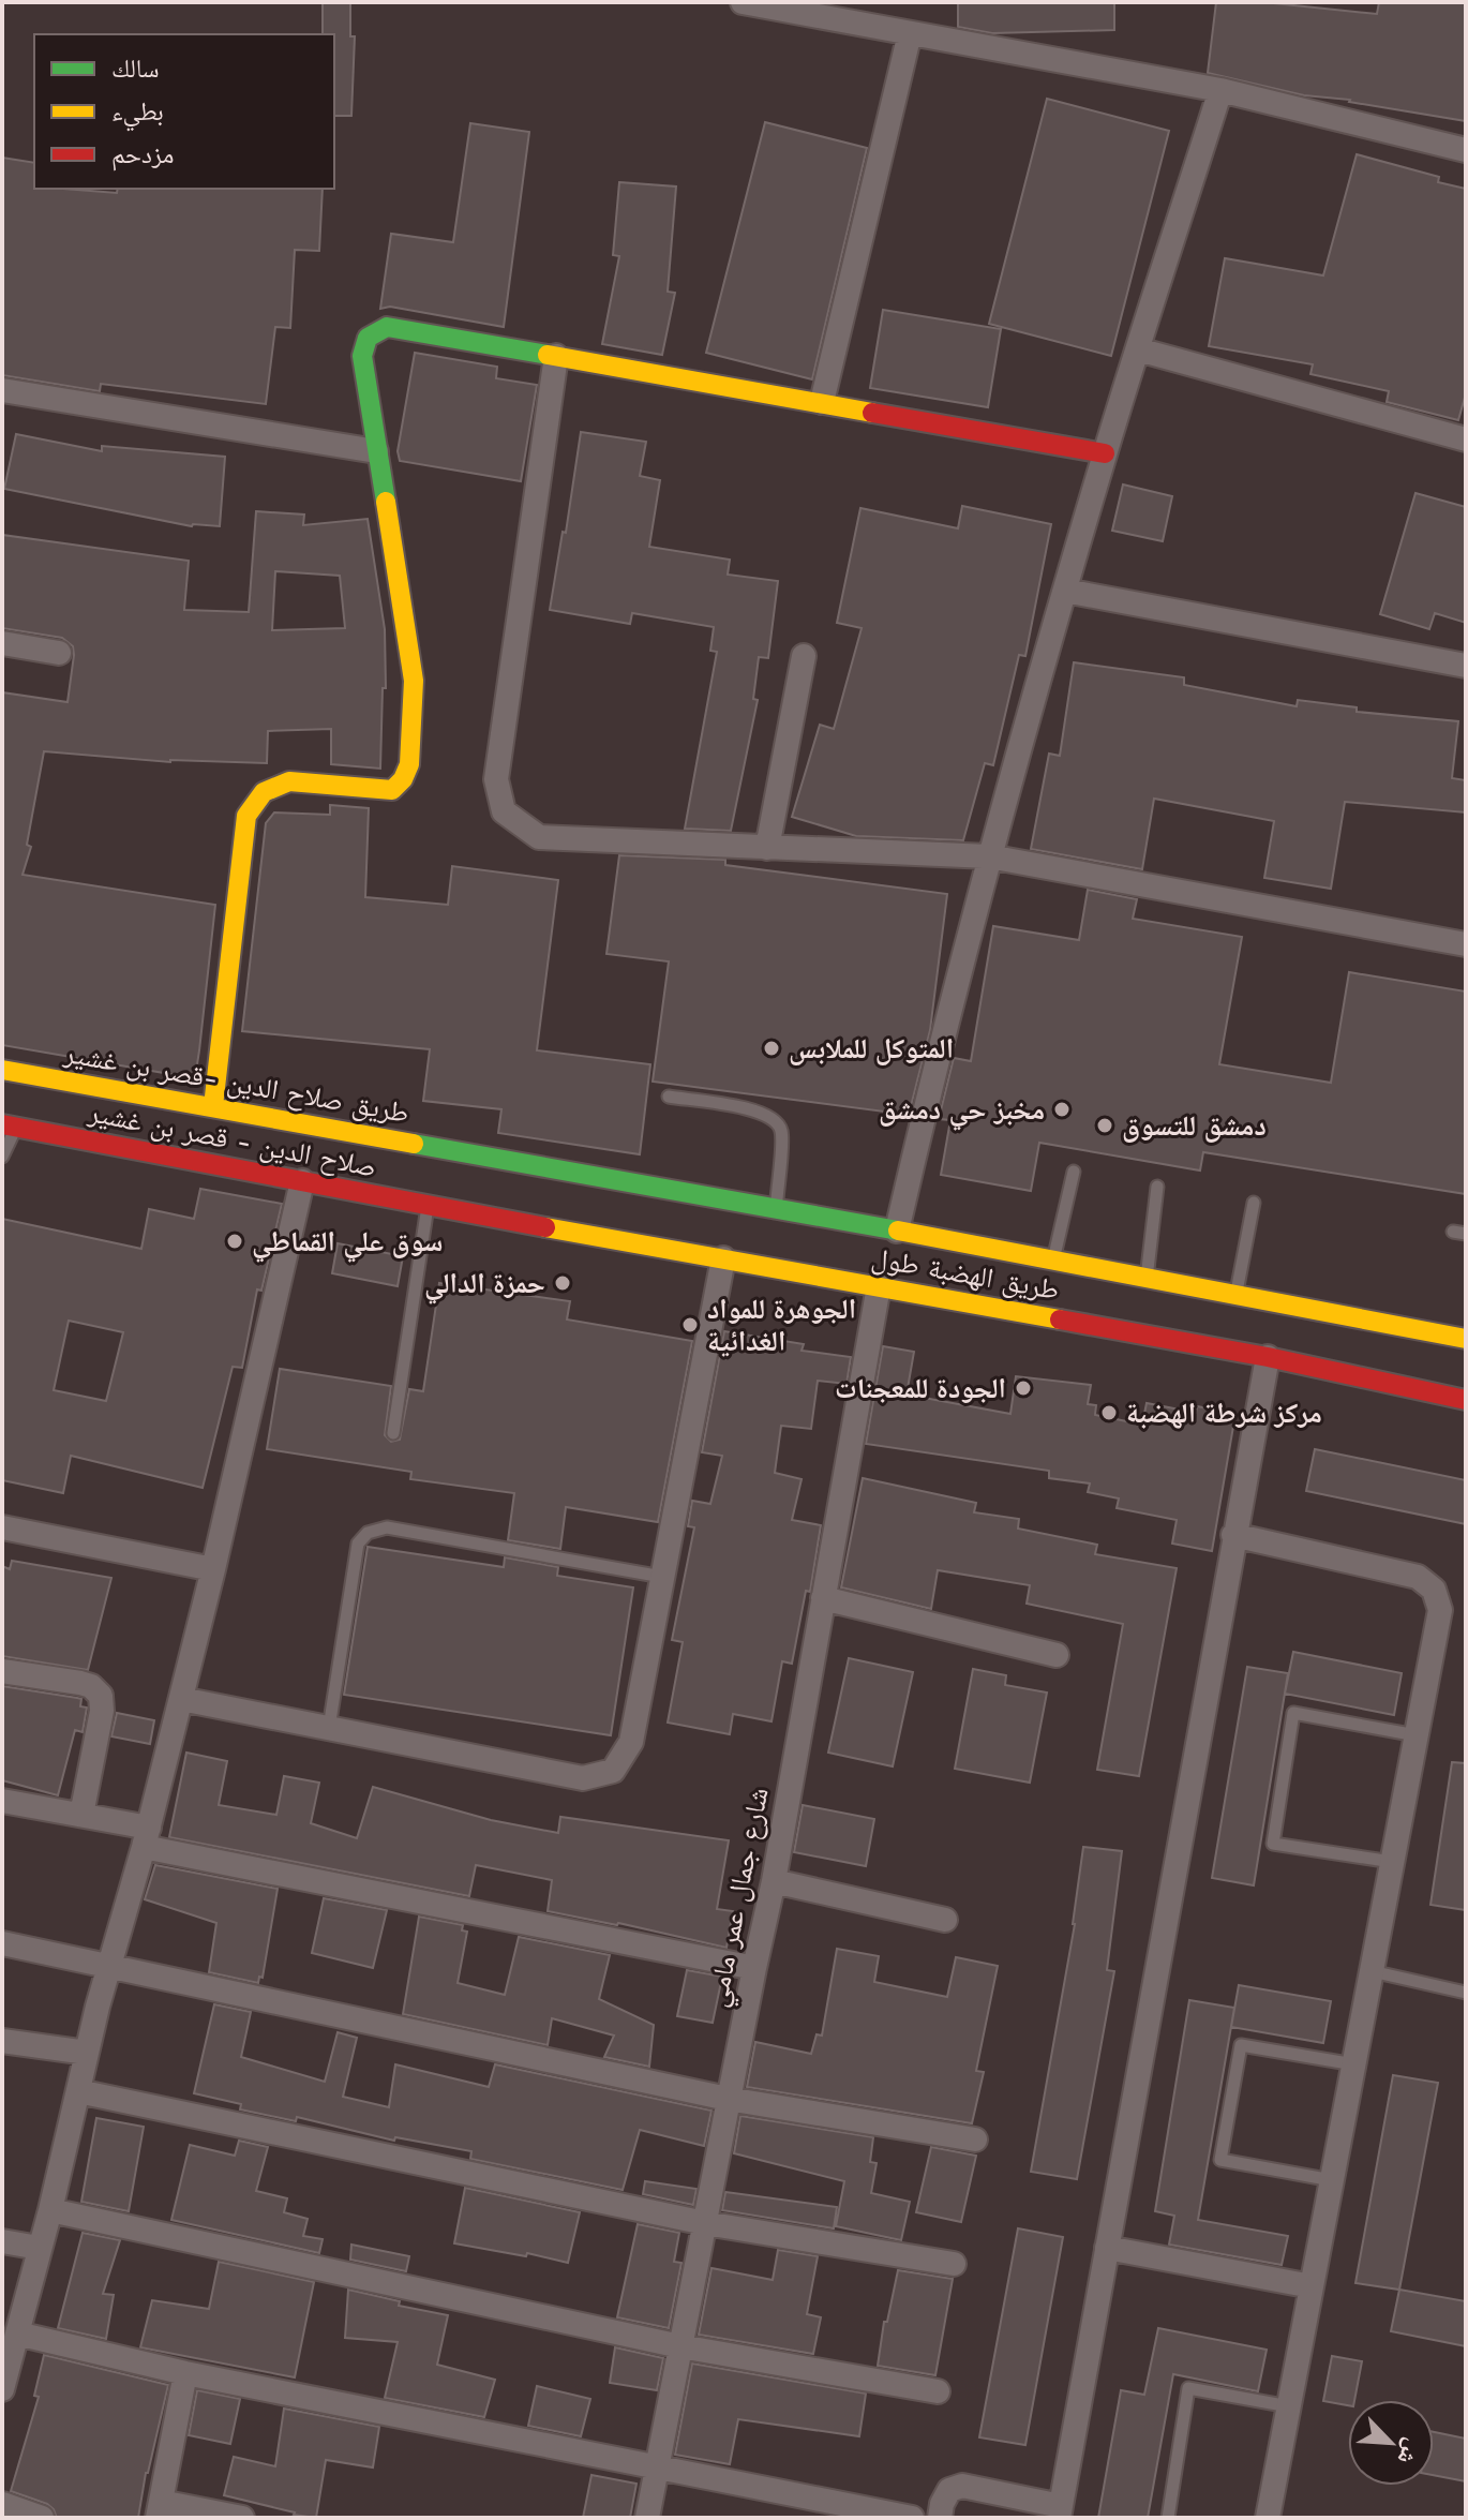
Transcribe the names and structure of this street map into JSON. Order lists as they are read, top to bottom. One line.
{"streets":{"main road":["طريق صلاح الدين -قصر بن غشير","صلاح الدين - قصر بن غشير","طريق الهضبة طول"],"street":["شارع جمال عمر مامي"]},"crossings":[["طريق صلاح الدين -قصر بن غشير","طريق الهضبة طول"],["صلاح الدين - قصر بن غشير","طريق الهضبة طول"],["طريق الهضبة طول","شارع جمال عمر مامي"]],"places":["المتوكل للملابس","مخبز حي دمشق","دمشق للتسوق","سوق علي القماطي","حمزة الدالي","الجوهرة للمواد الغدائية","الجودة للمعجنات","مركز شرطة الهضبة"],"legend":["سالك","بطيء","مزدحم"],"north":"bottom right"}
